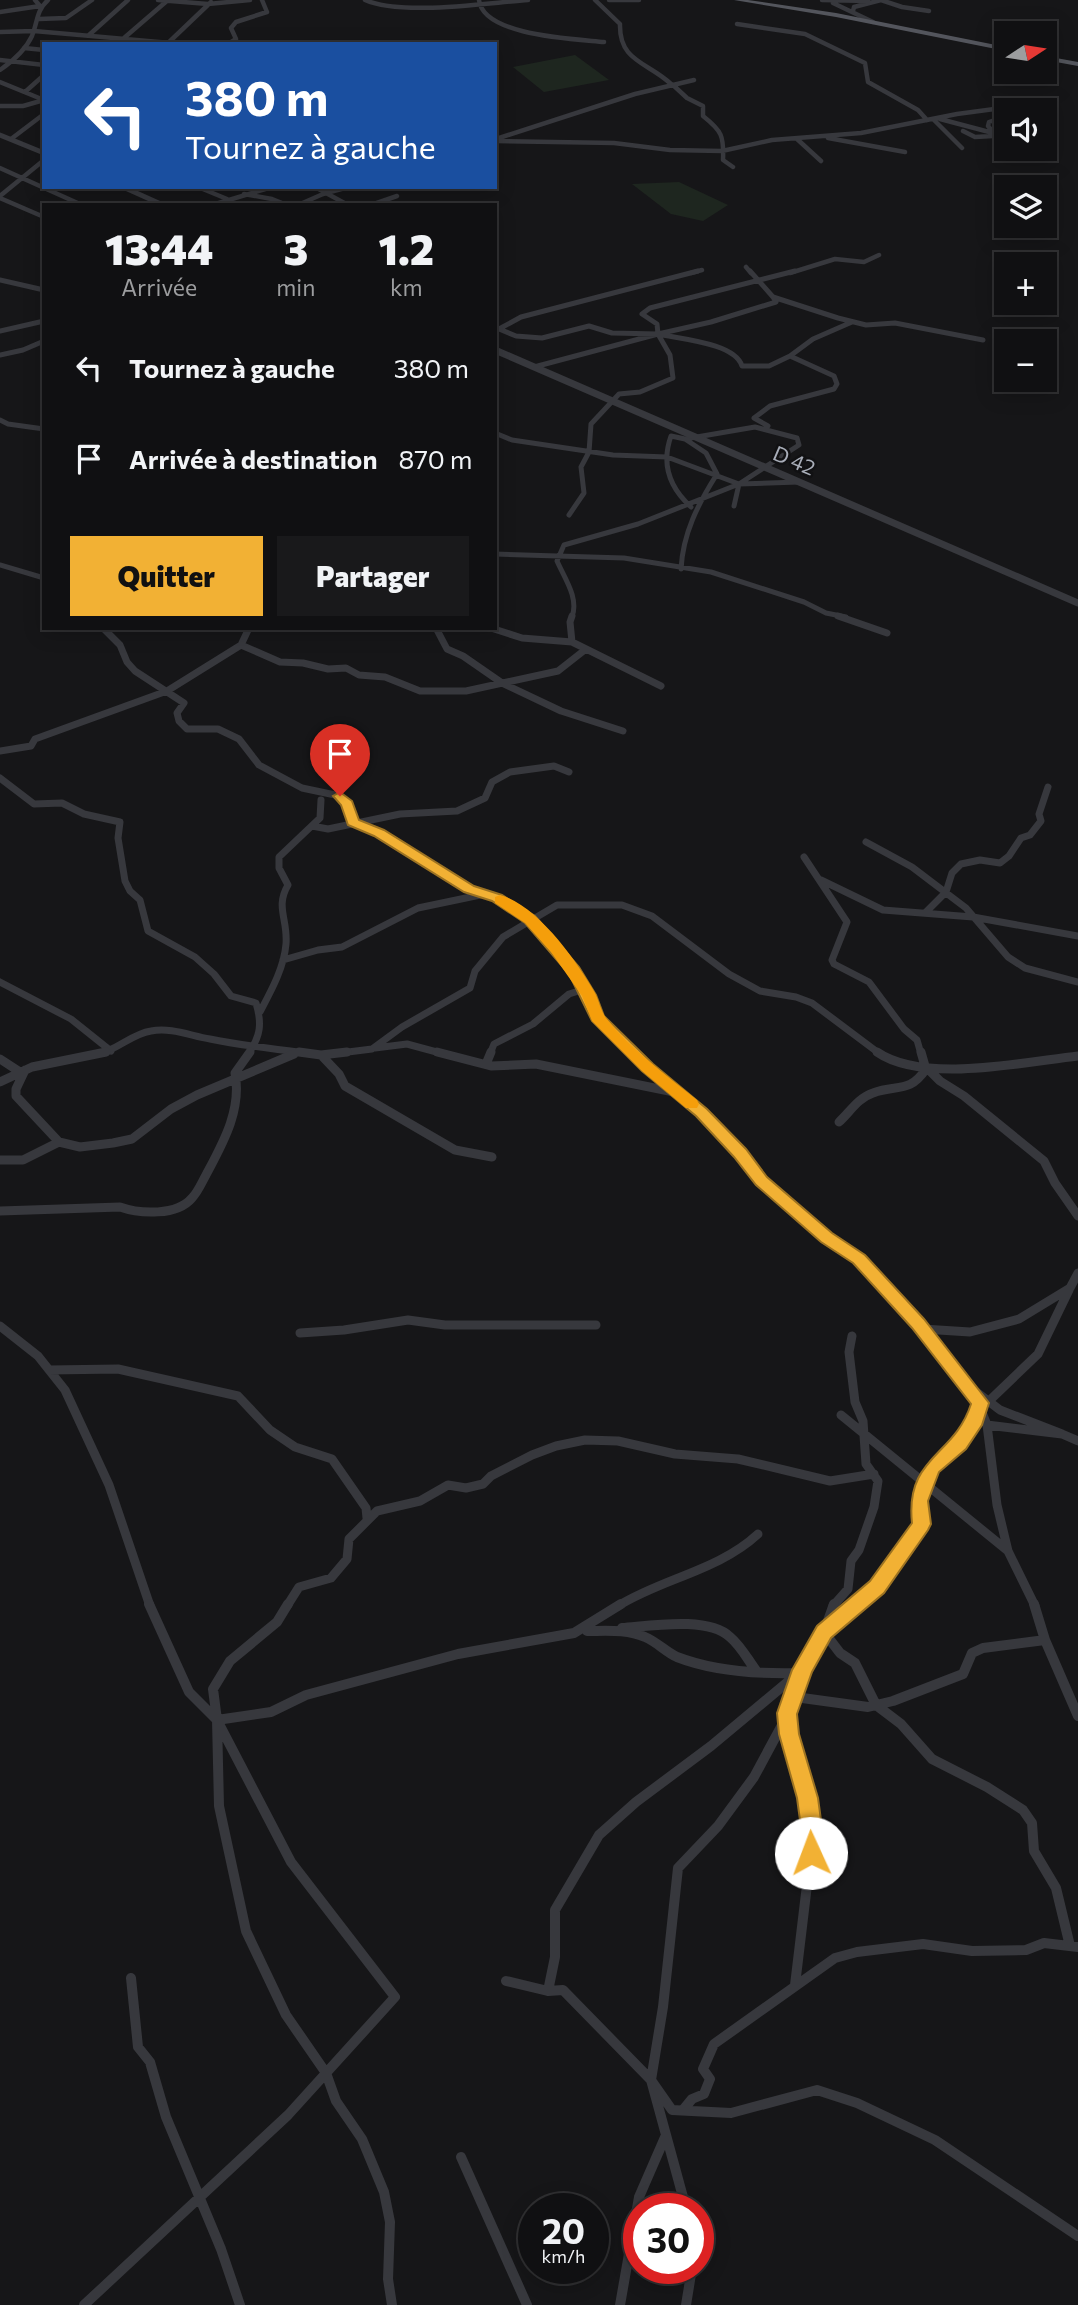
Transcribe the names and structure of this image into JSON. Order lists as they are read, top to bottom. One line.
{"streets":{"street":["D 42"]},"north":"right","page":{"map_buttons":["+","−"],"turn":["380 m","Tournez à gauche"],"eta":["13:44","Arrivée","3","min","1.2","km"],"list":[{"name":"Tournez à gauche","value":"380 m"},{"name":"Arrivée à destination","value":"870 m"}],"buttons":["Quitter","Partager"],"speed":"20 km/h","limit":"30"}}
